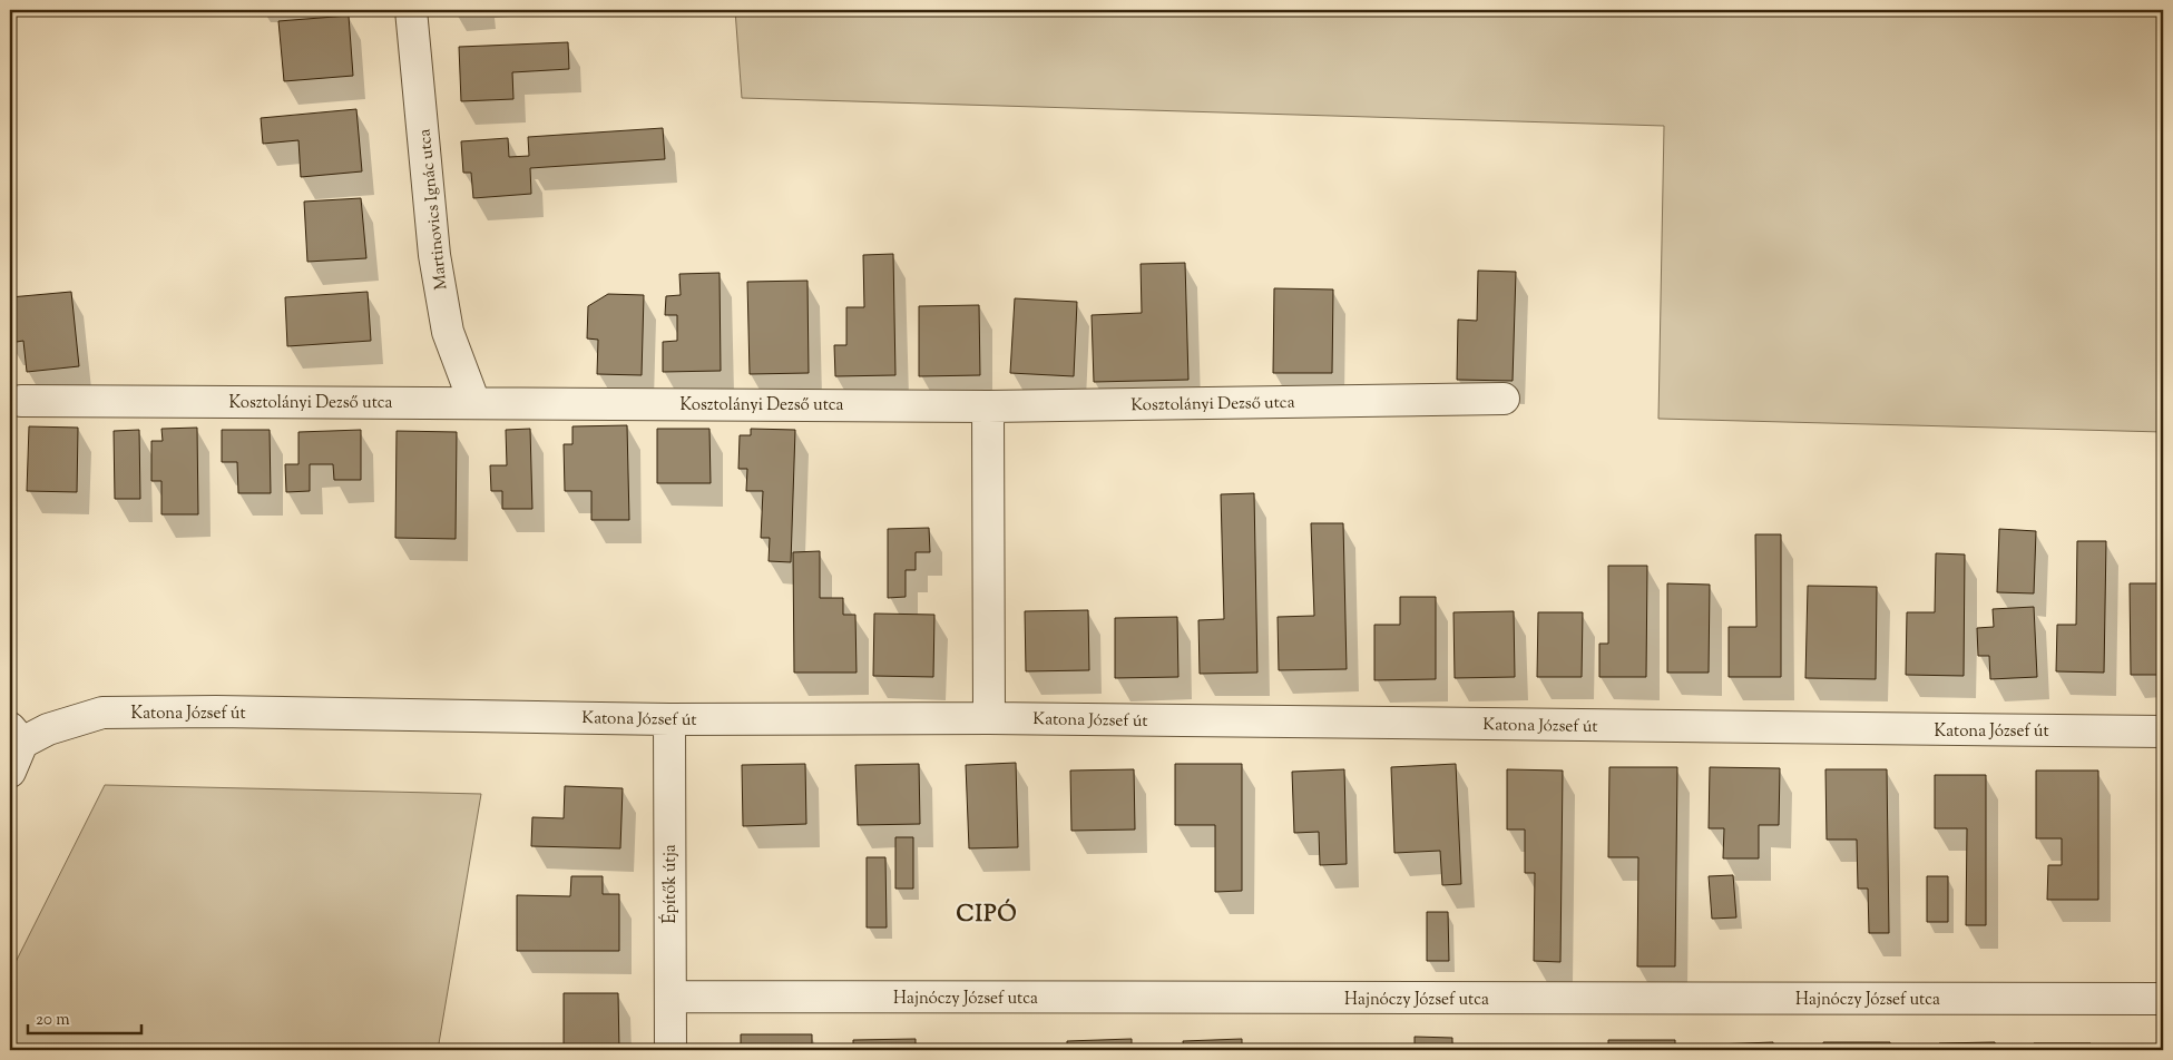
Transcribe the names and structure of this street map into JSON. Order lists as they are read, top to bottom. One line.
{"streets":{"street":["Martinovics Ignác utca","Kosztolányi Dezső utca","Katona József út","Építők útja","Hajnóczy József utca"]},"crossings":[["Martinovics Ignác utca","Kosztolányi Dezső utca"],["Katona József út","Építők útja"],["Építők útja","Hajnóczy József utca"]],"districts":["CIPÓ"],"scale_bar":"20 m"}
